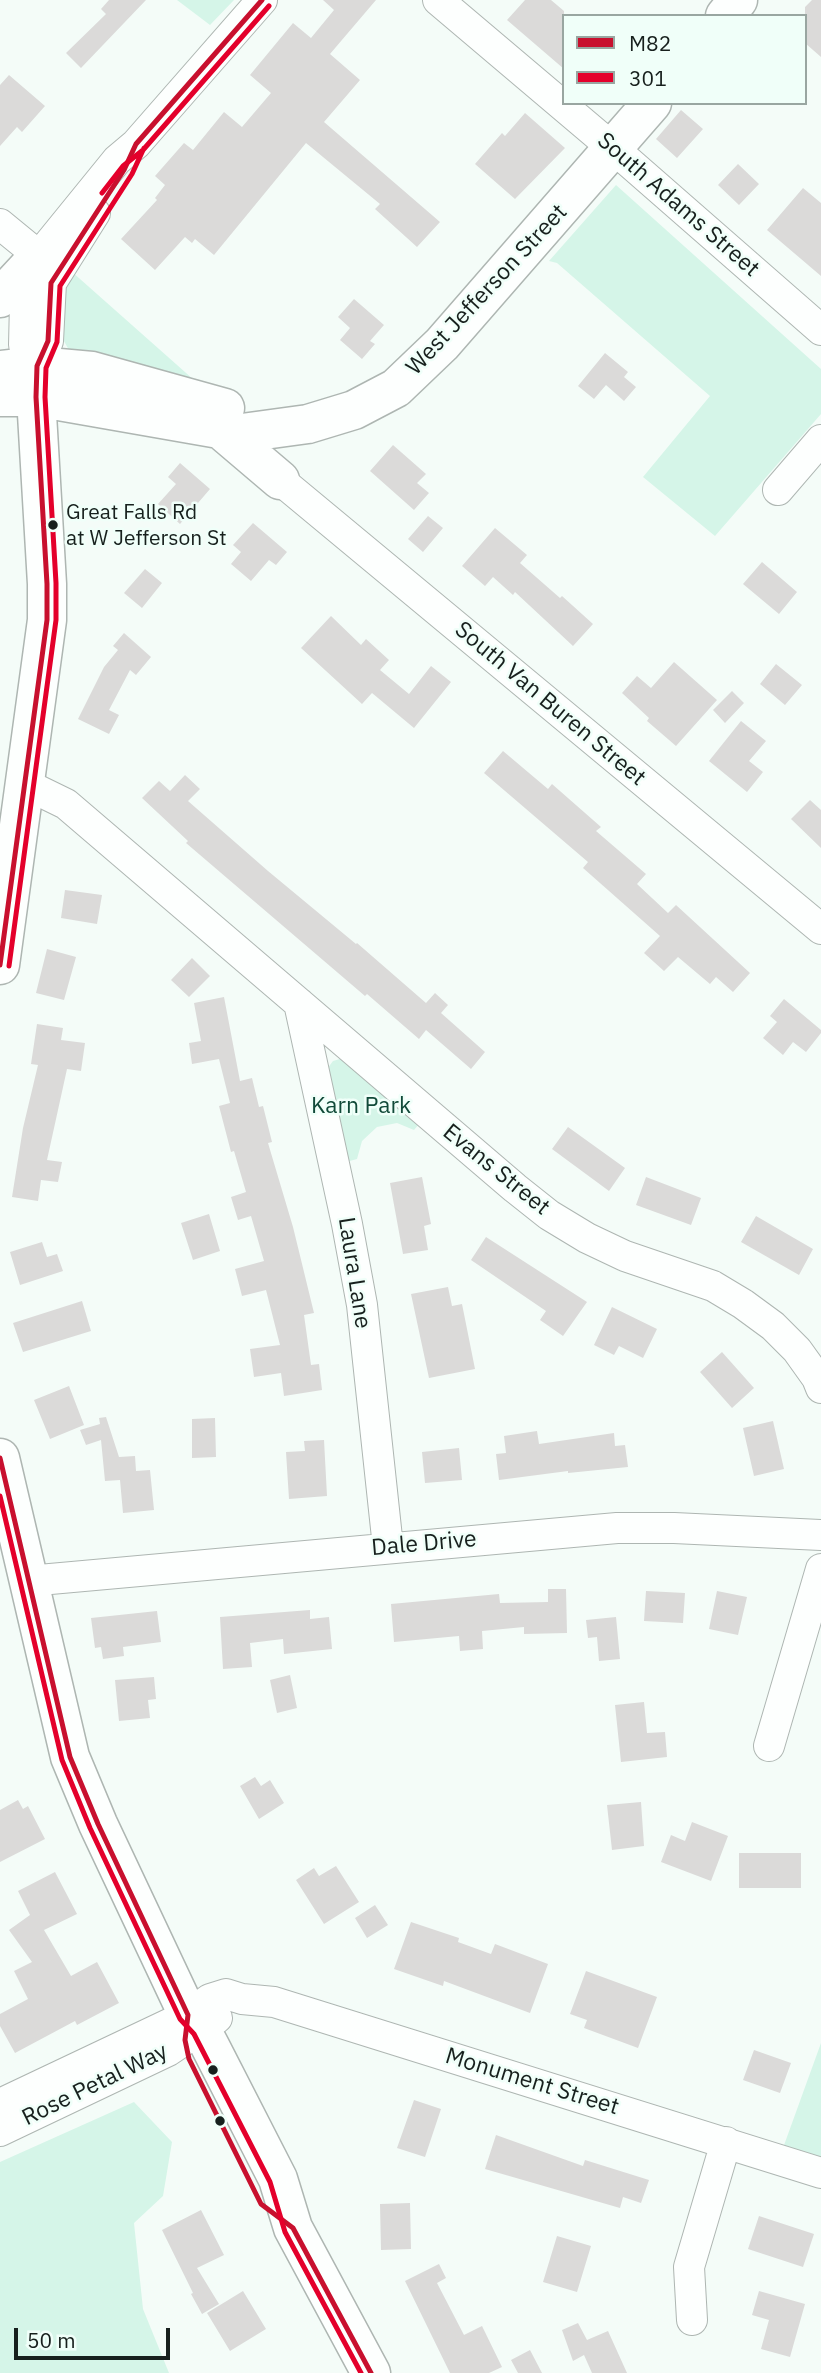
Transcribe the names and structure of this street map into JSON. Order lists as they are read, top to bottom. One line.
{"streets":{"main road":["West Jefferson Street"],"street":["South Adams Street","South Van Buren Street","Evans Street","Laura Lane","Dale Drive","Monument Street","Rose Petal Way"]},"crossings":[["South Adams Street","West Jefferson Street"],["Evans Street","Laura Lane"],["Laura Lane","Dale Drive"],["Monument Street","Rose Petal Way"]],"parks":["Karn Park"],"places":["Great Falls Rd at W Jefferson St"],"lines":["transit line M82","transit line 301"],"legend":["M82","301"],"scale_bar":"50 m"}
